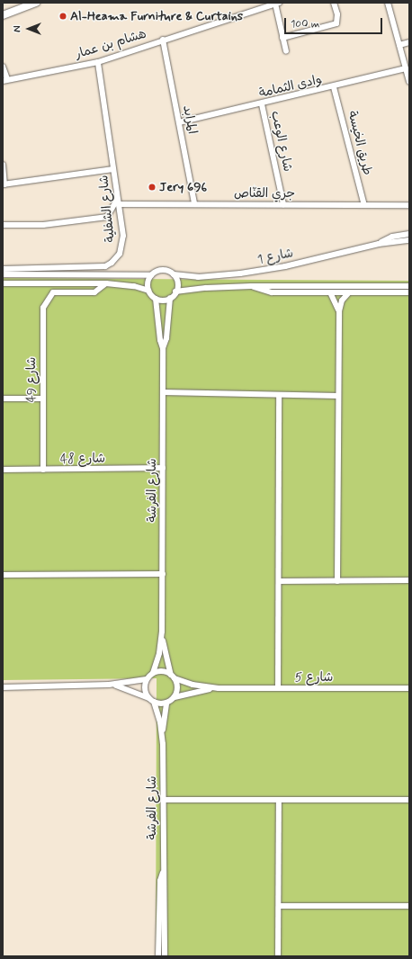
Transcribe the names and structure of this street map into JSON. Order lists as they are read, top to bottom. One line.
{"streets":{"street":["هشام بن عمار","وادى الثمامة","المرابد","شارع الوعب","طريق الخيسة","جري القنّاص","شارع الشفلية","شارع 1","شارع 49","شارع 48","شارع الفرشة","شارع 5"]},"crossings":[["هشام بن عمار","المرابد"],["هشام بن عمار","شارع الشفلية"],["وادى الثمامة","المرابد"],["وادى الثمامة","شارع الوعب"],["وادى الثمامة","طريق الخيسة"],["المرابد","جري القنّاص"],["شارع الوعب","جري القنّاص"],["طريق الخيسة","جري القنّاص"],["جري القنّاص","شارع الشفلية"],["شارع 1","شارع الفرشة"],["شارع 49","شارع 48"],["شارع 48","شارع الفرشة"],["شارع الفرشة","شارع 5"]],"places":["Al-Heama Furniture & Curtains","Jery 696"],"scale_bar":"100 m","north":"left"}
